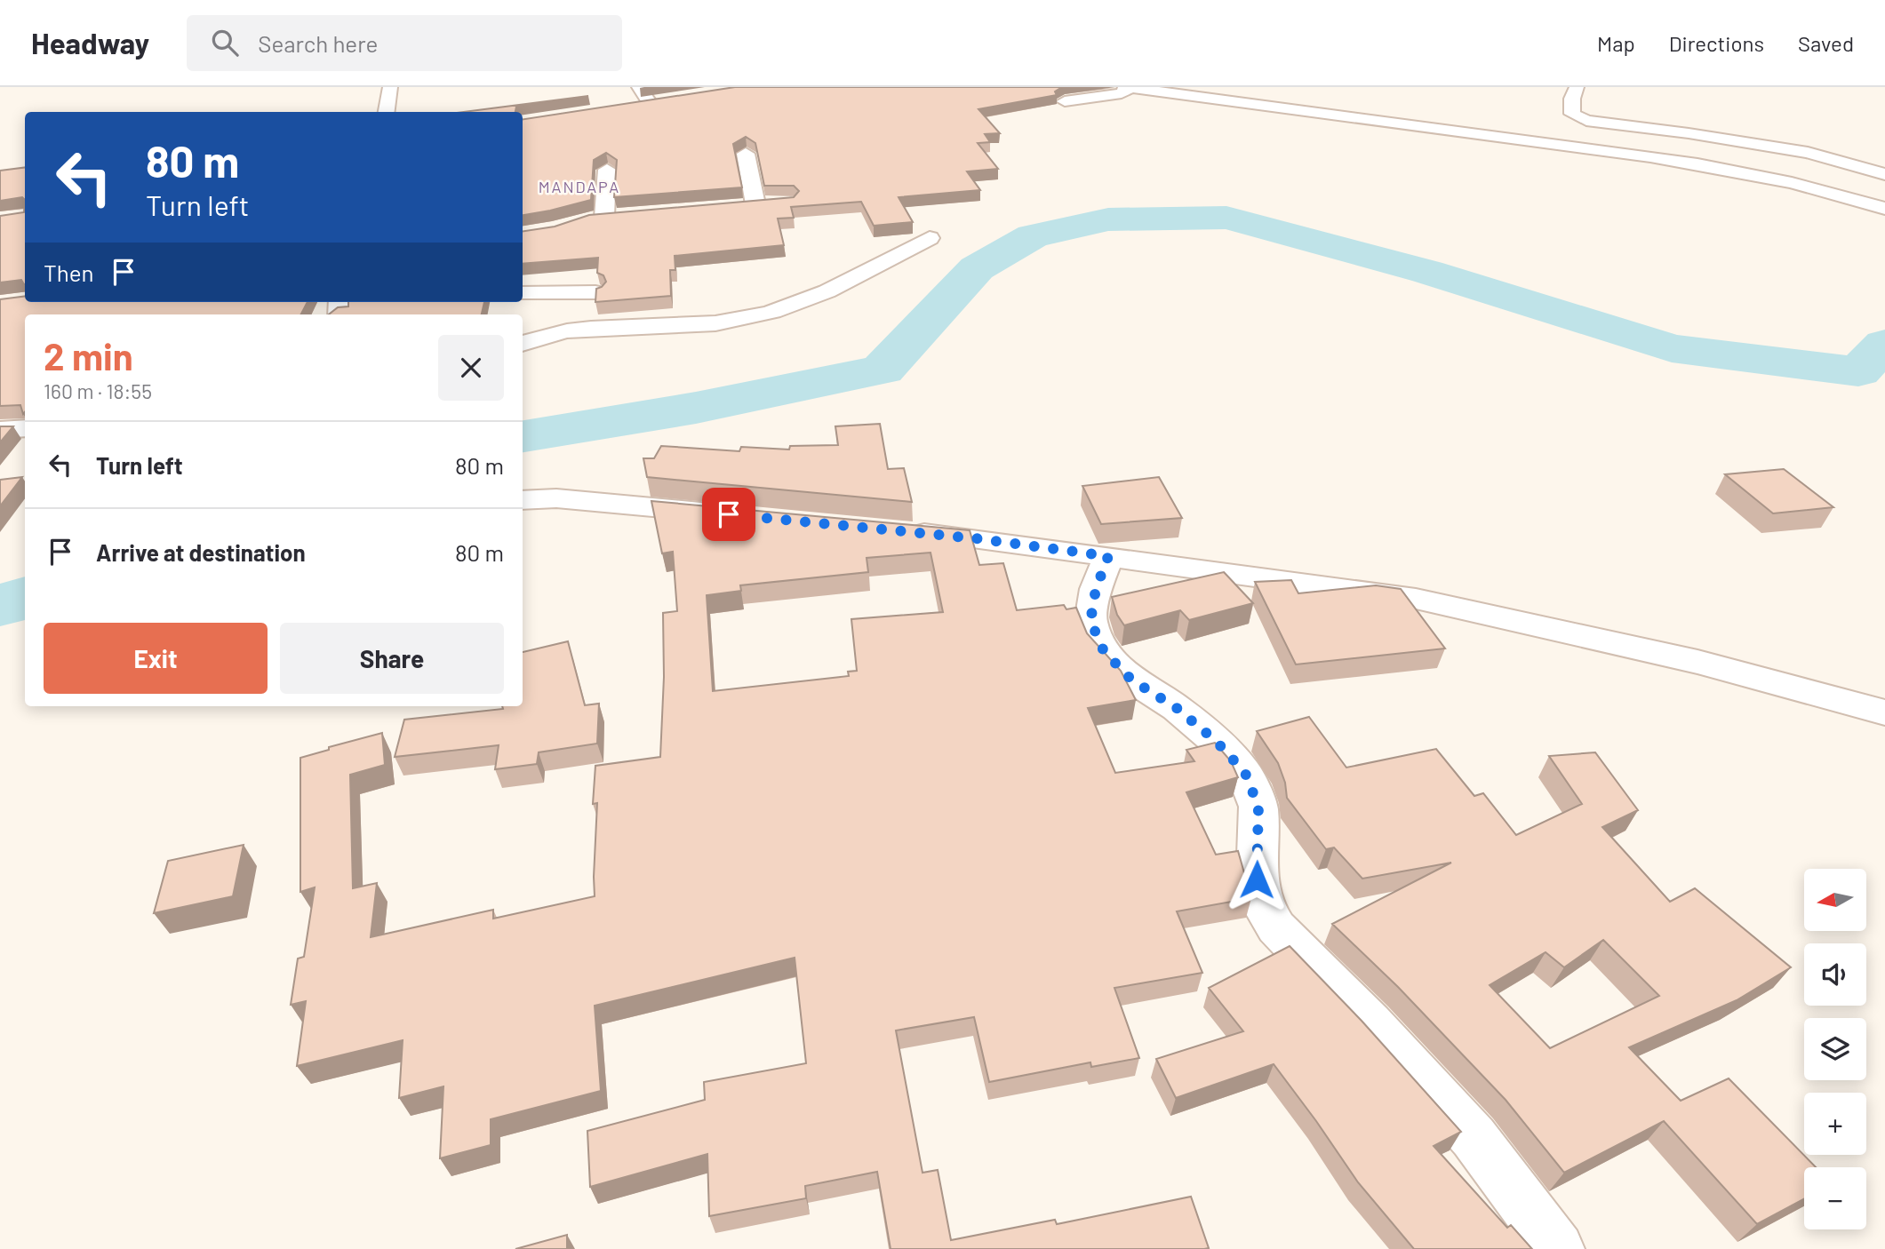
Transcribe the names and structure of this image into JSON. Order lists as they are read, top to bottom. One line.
{"districts":["MANDAPA"],"north":"left","page":{"header":"Headway","search":"Search here","nav":["Map","Directions","Saved"],"turn":["80 m","Turn left"],"then":"Then","heading":["2 min","160 m · 18:55"],"list":[{"name":"Turn left","value":"80 m"},{"name":"Arrive at destination","value":"80 m"}],"buttons":["Exit","Share"],"map_buttons":["+","−"]}}
